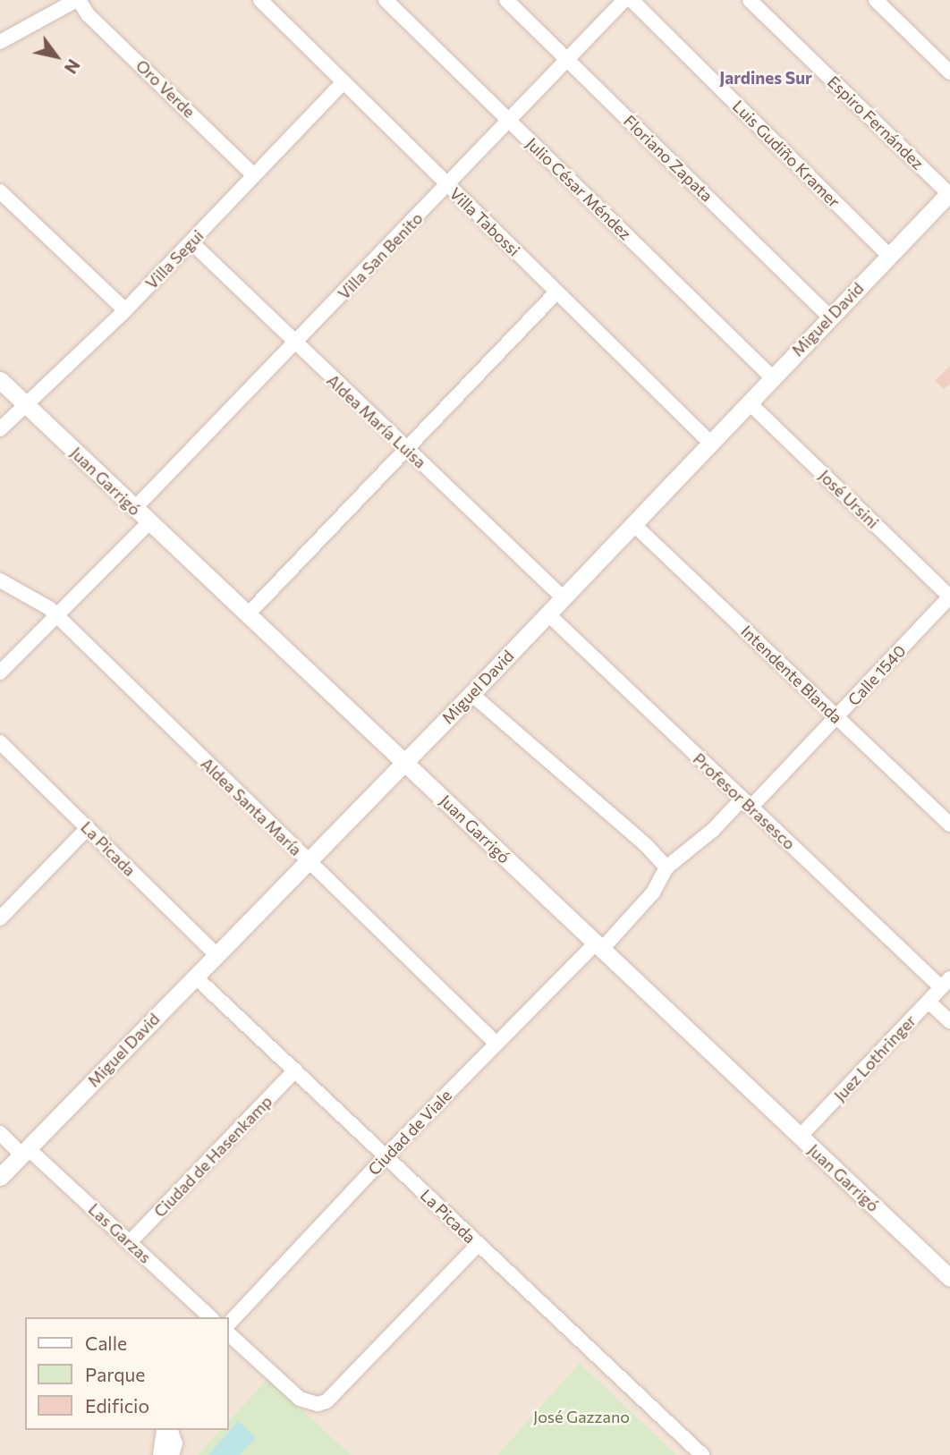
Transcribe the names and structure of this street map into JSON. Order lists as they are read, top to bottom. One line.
{"streets":{"street":["Oro Verde","Espiro Fernández","Luis Gudiño Kramer","Floriano Zapata","Julio César Méndez","Villa Tabossi","Villa San Benito","Villa Segui","Miguel David","Aldea María Luisa","Juan Garrigó","José Ursini","Intendente Blanda","Calle 1540","Profesor Brasesco","Aldea Santa María","La Picada","Juez Lothringer","Ciudad de Viale","Ciudad de Hasenkamp","Las Garzas"]},"crossings":[["Oro Verde","Villa Segui"],["Espiro Fernández","Miguel David"],["Luis Gudiño Kramer","Miguel David"],["Floriano Zapata","Villa San Benito"],["Floriano Zapata","Miguel David"],["Julio César Méndez","Villa San Benito"],["Julio César Méndez","Miguel David"],["Villa Tabossi","Villa San Benito"],["Villa Tabossi","Villa Segui"],["Villa Tabossi","Miguel David"],["Villa San Benito","Aldea María Luisa"],["Villa San Benito","Juan Garrigó"],["Villa Segui","Aldea María Luisa"],["Villa Segui","Juan Garrigó"],["Miguel David","Aldea María Luisa"],["Miguel David","Juan Garrigó"],["Miguel David","José Ursini"],["Miguel David","Intendente Blanda"],["Miguel David","Profesor Brasesco"],["Miguel David","Aldea Santa María"],["Miguel David","La Picada"],["Miguel David","Las Garzas"],["Juan Garrigó","Juez Lothringer"],["Juan Garrigó","Ciudad de Viale"],["José Ursini","Calle 1540"],["Intendente Blanda","Calle 1540"],["Calle 1540","Profesor Brasesco"],["Calle 1540","Ciudad de Viale"],["Profesor Brasesco","Juez Lothringer"],["Aldea Santa María","Ciudad de Viale"],["La Picada","Ciudad de Viale"],["La Picada","Ciudad de Hasenkamp"],["Ciudad de Hasenkamp","Las Garzas"]],"districts":["Jardines Sur"],"parks":["José Gazzano"],"legend":["Calle","Parque","Edificio"],"north":"bottom right"}
